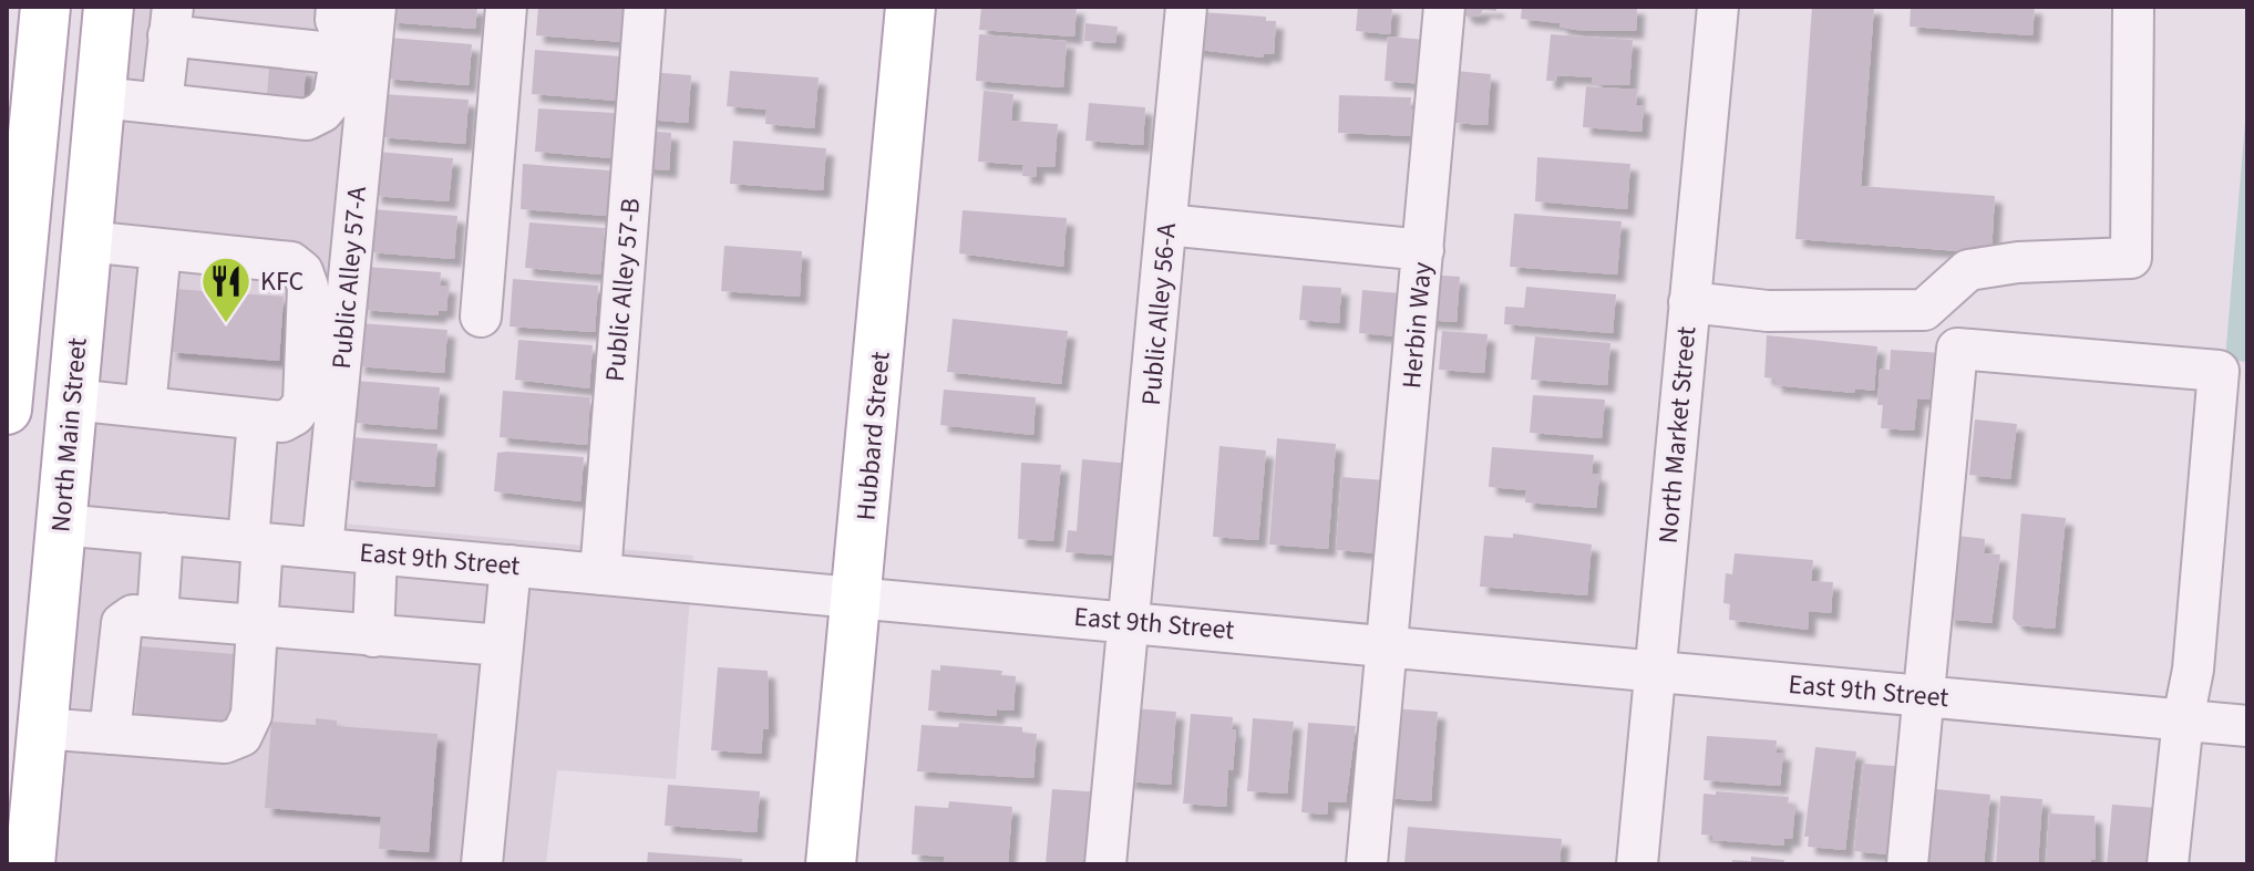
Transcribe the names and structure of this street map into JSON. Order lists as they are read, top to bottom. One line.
{"streets":{"main road":["North Main Street","Hubbard Street"],"street":["Public Alley 57-A","Public Alley 57-B","Public Alley 56-A","Herbin Way","North Market Street","East 9th Street"]},"crossings":[["Public Alley 57-A","East 9th Street"],["Public Alley 57-B","East 9th Street"],["Public Alley 56-A","East 9th Street"],["Herbin Way","East 9th Street"],["North Main Street","East 9th Street"],["North Market Street","East 9th Street"],["Hubbard Street","East 9th Street"]],"places":{"restaurant":["KFC"]}}
